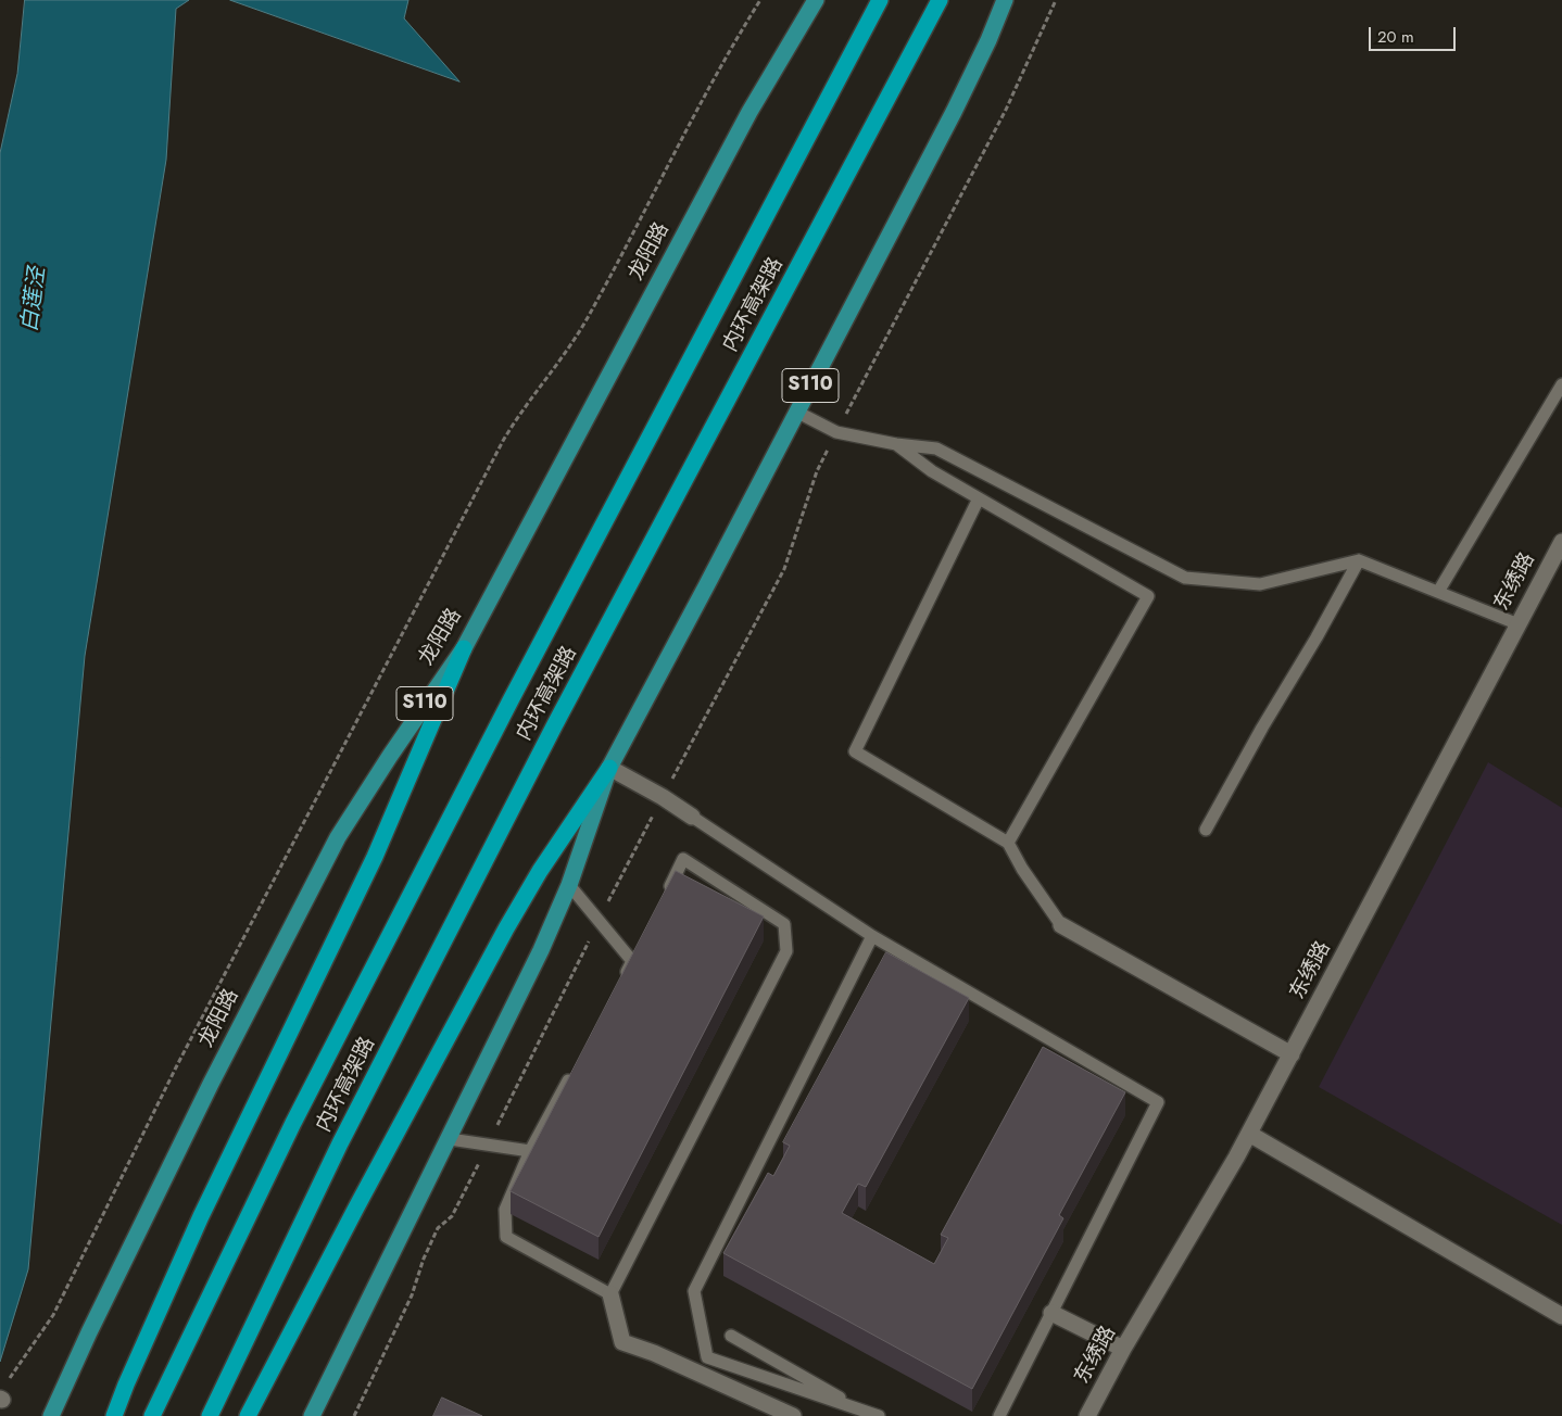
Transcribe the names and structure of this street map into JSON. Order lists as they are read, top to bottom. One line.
{"streets":{"highway":["内环高架路"],"main road":["龙阳路","S110"],"street":["东绣路"]},"water":["白莲泾"],"scale_bar":"20 m"}
